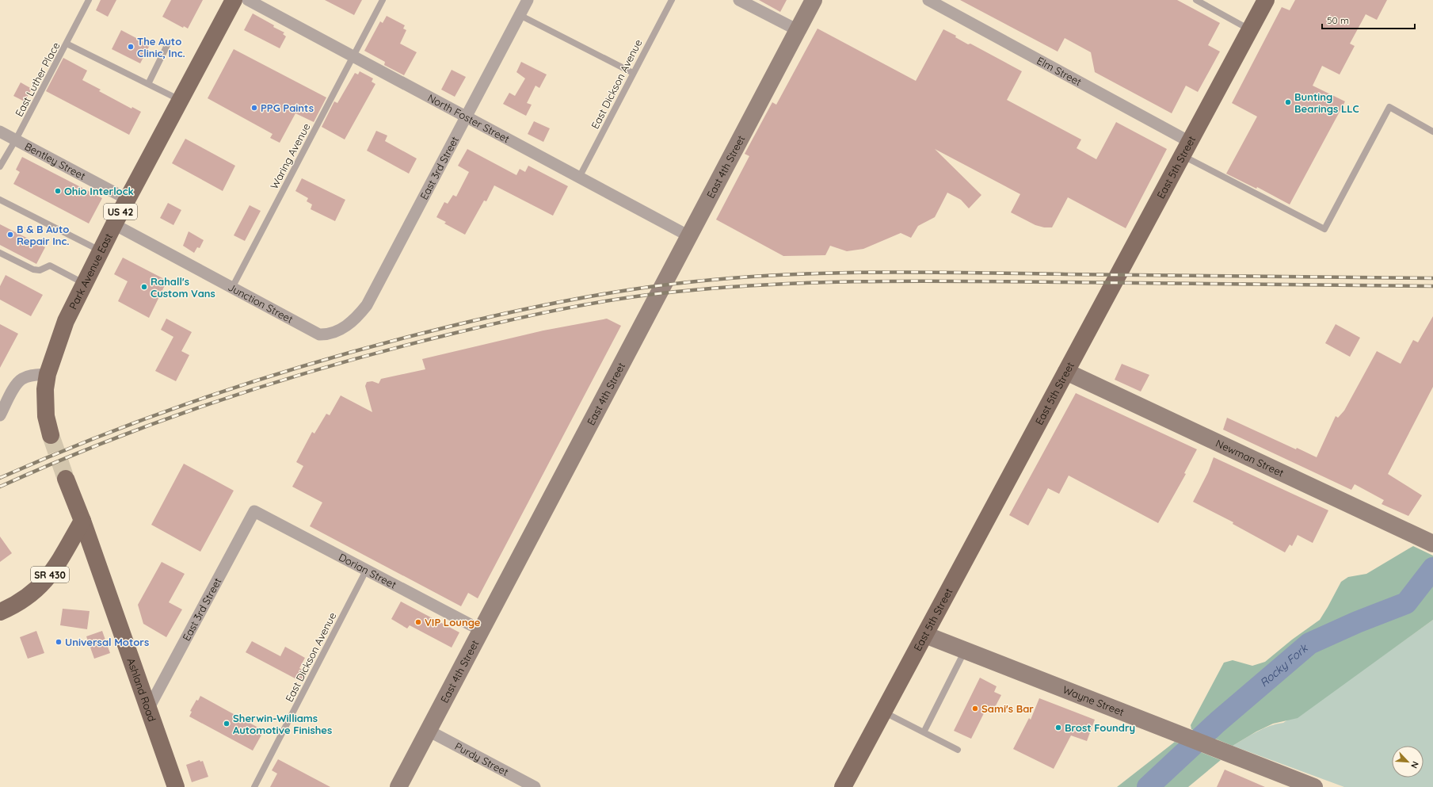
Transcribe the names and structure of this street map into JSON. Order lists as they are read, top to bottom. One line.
{"streets":{"main road":["East 4th Street","East 5th Street","US 42","Park Avenue East","Newman Street","SR 430","Ashland Road","Wayne Street"],"street":["Elm Street","North Foster Street","Bentley Street","East 3rd Street","Junction Street","Dorian Street","Purdy Street"],"lane":["East Luther Place","East Dickson Avenue","Waring Avenue"]},"crossings":[["Elm Street","East 5th Street"],["East Luther Place","Bentley Street"],["East Dickson Avenue","North Foster Street"],["East Dickson Avenue","Dorian Street"],["North Foster Street","Waring Avenue"],["North Foster Street","East 4th Street"],["North Foster Street","East 3rd Street"],["Waring Avenue","Junction Street"],["Bentley Street","Park Avenue East"],["East 4th Street","Dorian Street"],["East 4th Street","Purdy Street"],["East 5th Street","Newman Street"],["East 5th Street","Wayne Street"],["East 3rd Street","Junction Street"],["East 3rd Street","Dorian Street"],["East 3rd Street","Ashland Road"],["Park Avenue East","Junction Street"],["SR 430","Ashland Road"]],"water":["Rocky Fork"],"places":["The Auto Clinic, Inc.","Bunting Bearings LLC","PPG Paints","Ohio Interlock","B & B Auto Repair Inc.","Rahall's Custom Vans","VIP Lounge","Universal Motors","Sami's Bar","Sherwin-Williams Automotive Finishes","Brost Foundry"],"scale_bar":"50 m","north":"bottom right"}
